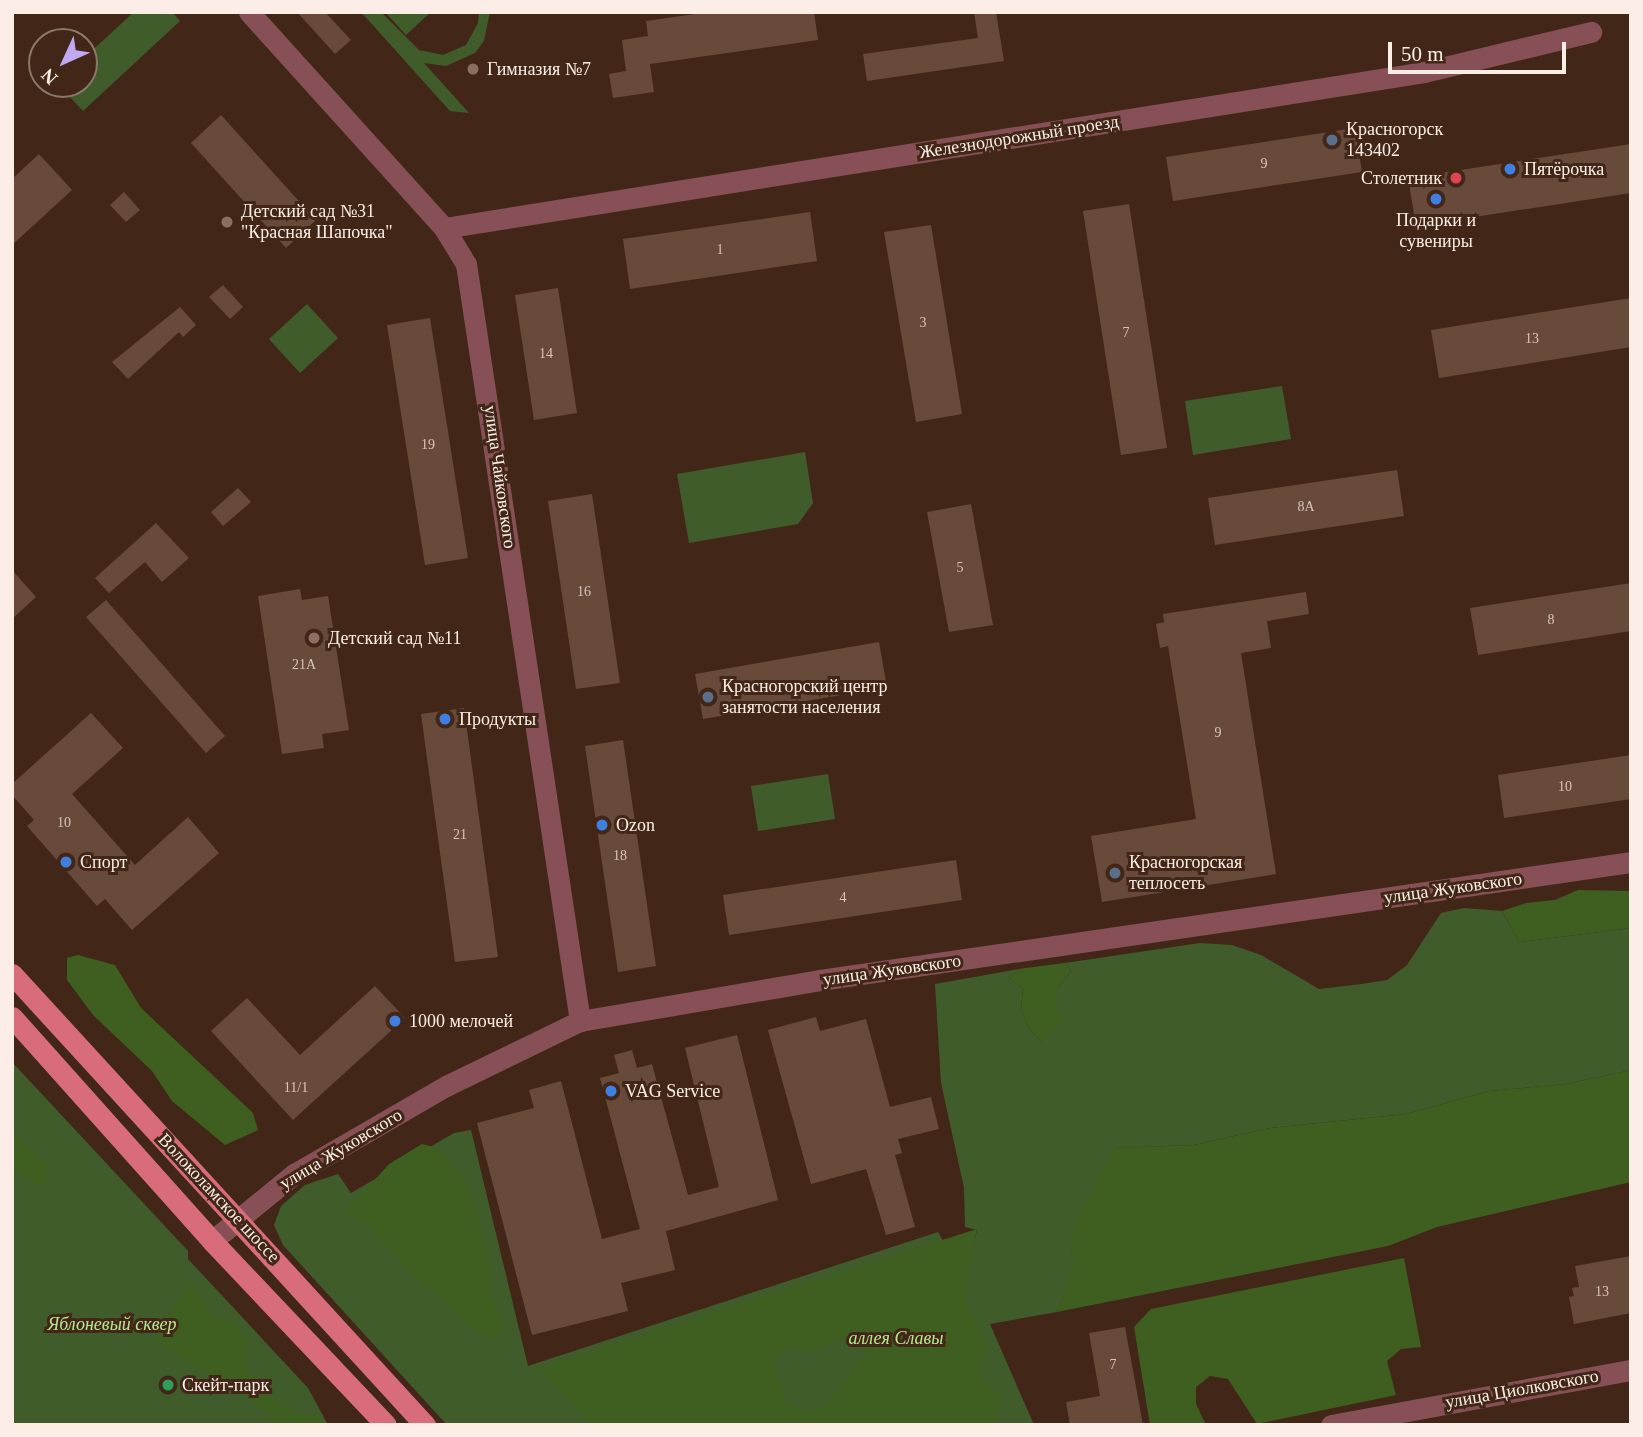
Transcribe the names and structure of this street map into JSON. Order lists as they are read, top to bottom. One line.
{"streets":{"main road":["Волоколамское шоссе"],"street":["Железнодорожный проезд","улица Чайковского","улица Жуковского","улица Циолковского"]},"crossings":[["Железнодорожный проезд","улица Чайковского"],["улица Чайковского","улица Жуковского"],["улица Жуковского","Волоколамское шоссе"]],"parks":["Яблоневый сквер","аллея Славы"],"places":["Гимназия №7","Красногорск 143402","Пятёрочка","Столетник","Подарки и сувениры","Детский сад №31 \"Красная Шапочка\"","Детский сад №11","Красногорский центр занятости населения","Продукты","Ozon","Спорт","Красногорская теплосеть","1000 мелочей","VAG Service","Скейт-парк"],"house_numbers":["9","1","3","7","13","14","19","8А","5","16","8","21А","9","10","10","21","18","4","11/1","13","7"],"scale_bar":"50 m","north":"bottom left"}
